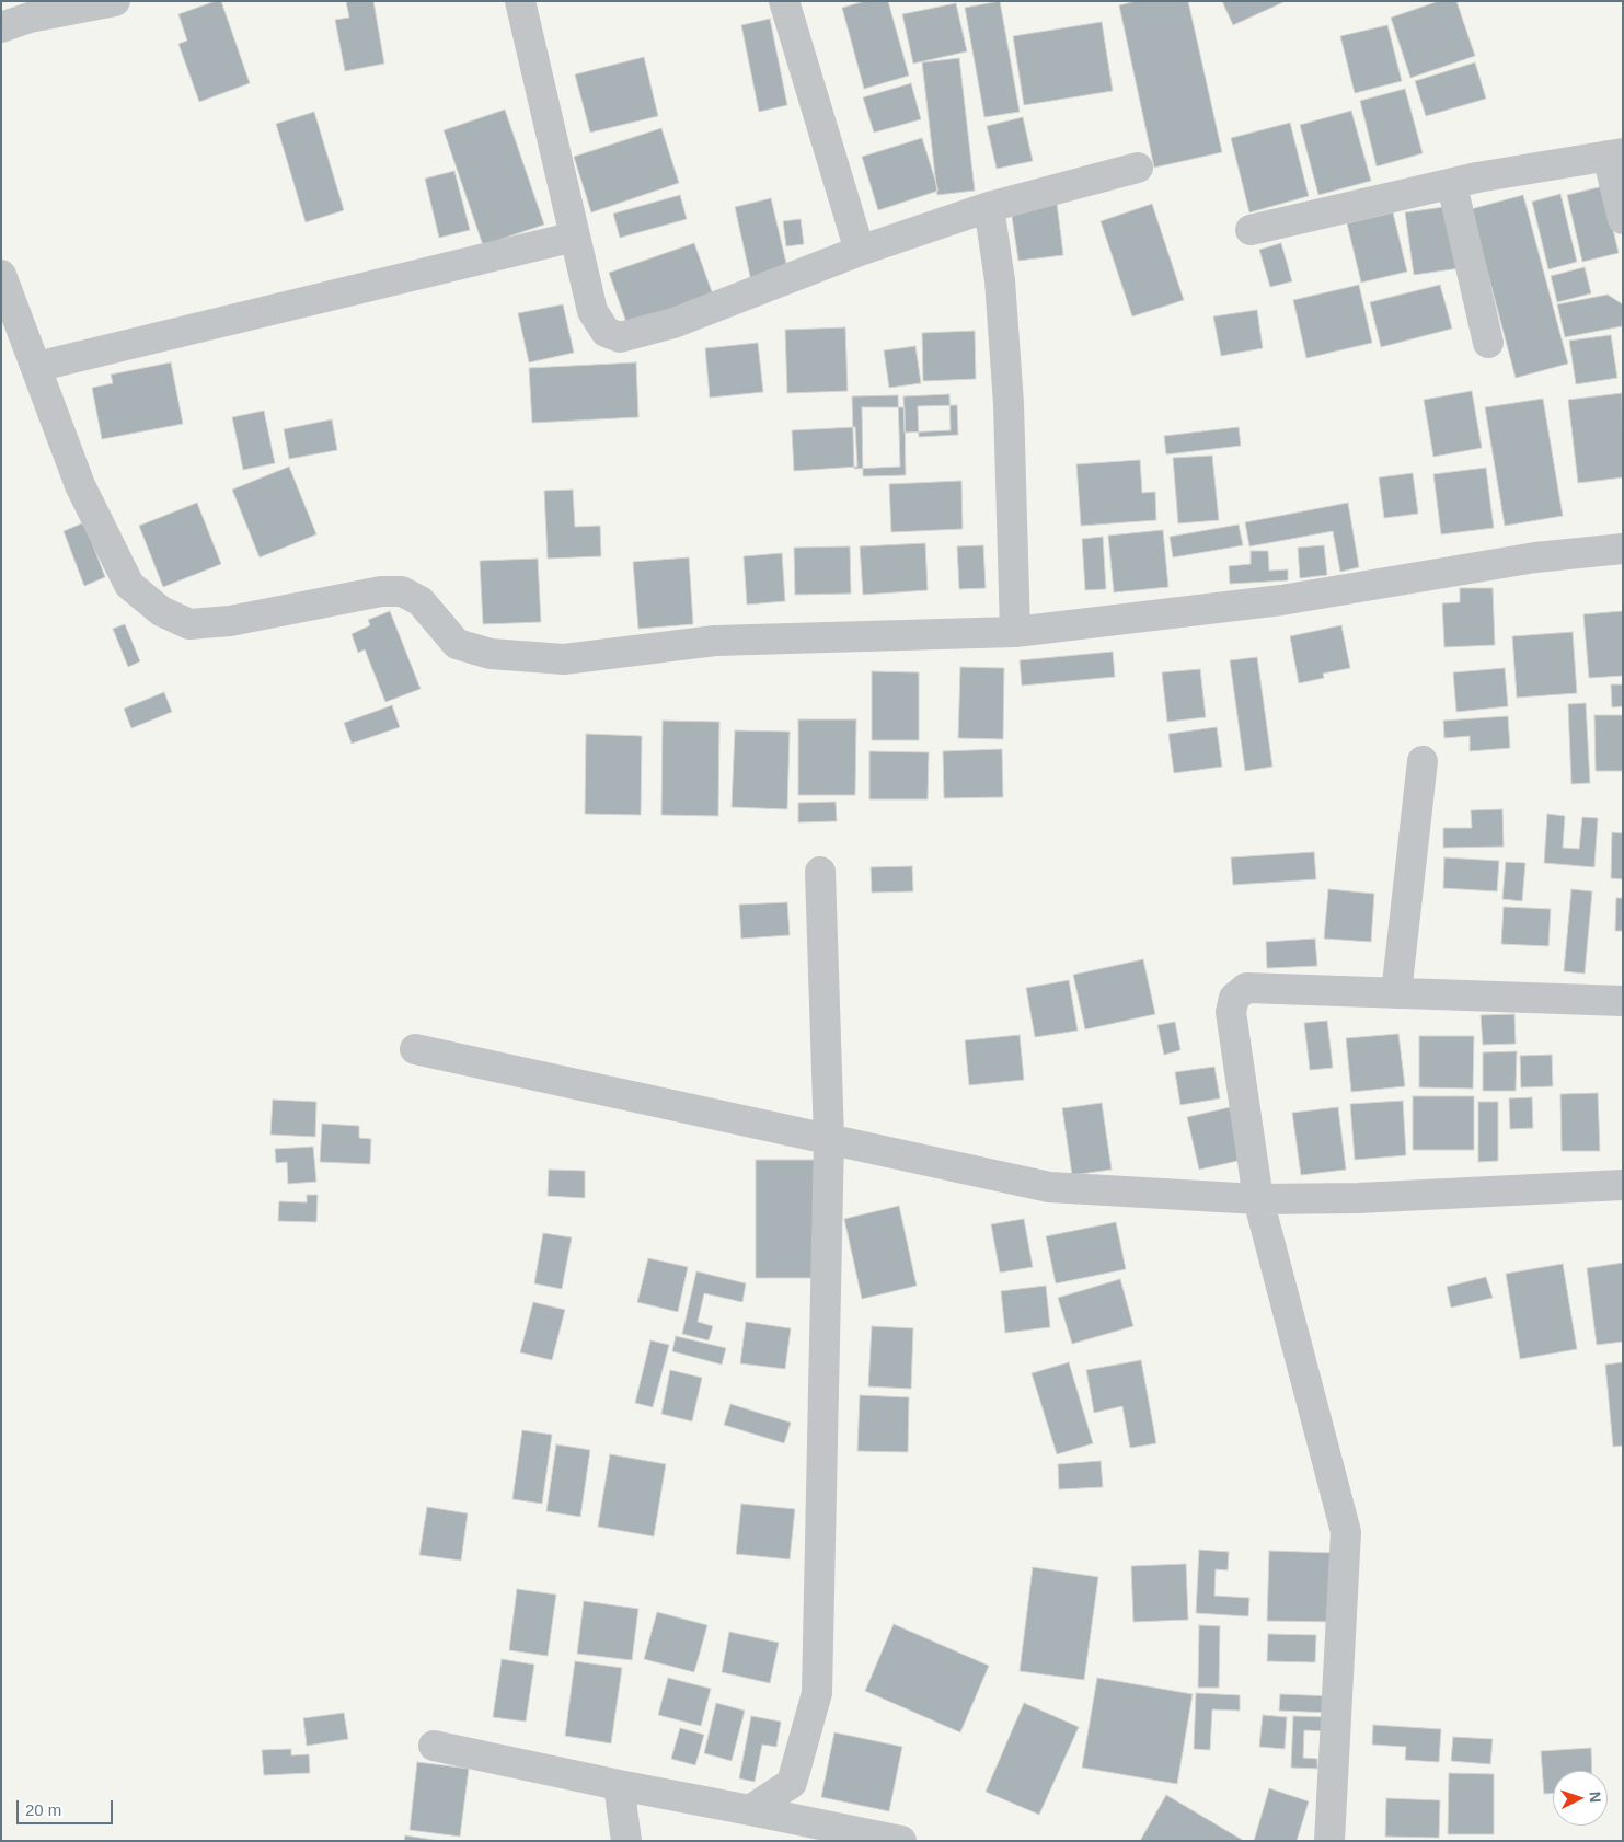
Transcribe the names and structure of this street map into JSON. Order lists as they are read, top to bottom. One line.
{"scale_bar":"20 m","north":"right"}
